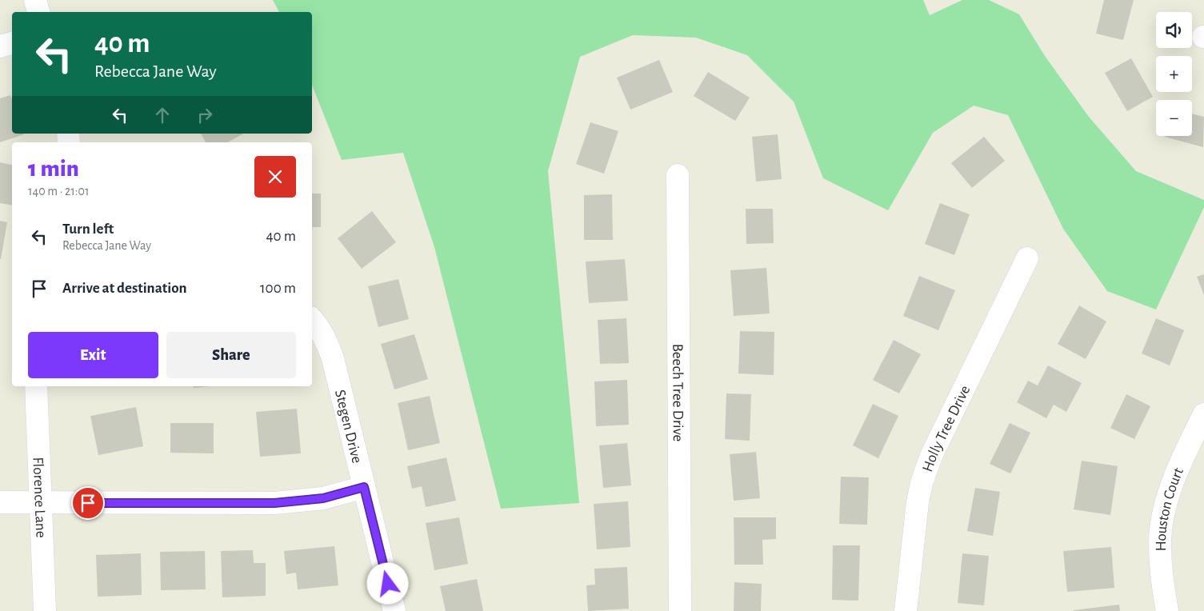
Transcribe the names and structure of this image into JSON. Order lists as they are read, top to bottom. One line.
{"streets":{"street":["Beech Tree Drive","Stegen Drive","Holly Tree Drive","Florence Lane","Houston Court"]},"page":{"map_buttons":["+","−"],"turn":["40 m","Rebecca Jane Way"],"heading":["1 min","140 m · 21:01"],"list":[{"name":"Turn left","note":"Rebecca Jane Way","value":"40 m"},{"name":"Arrive at destination","value":"100 m"}],"buttons":["Exit","Share"]}}
